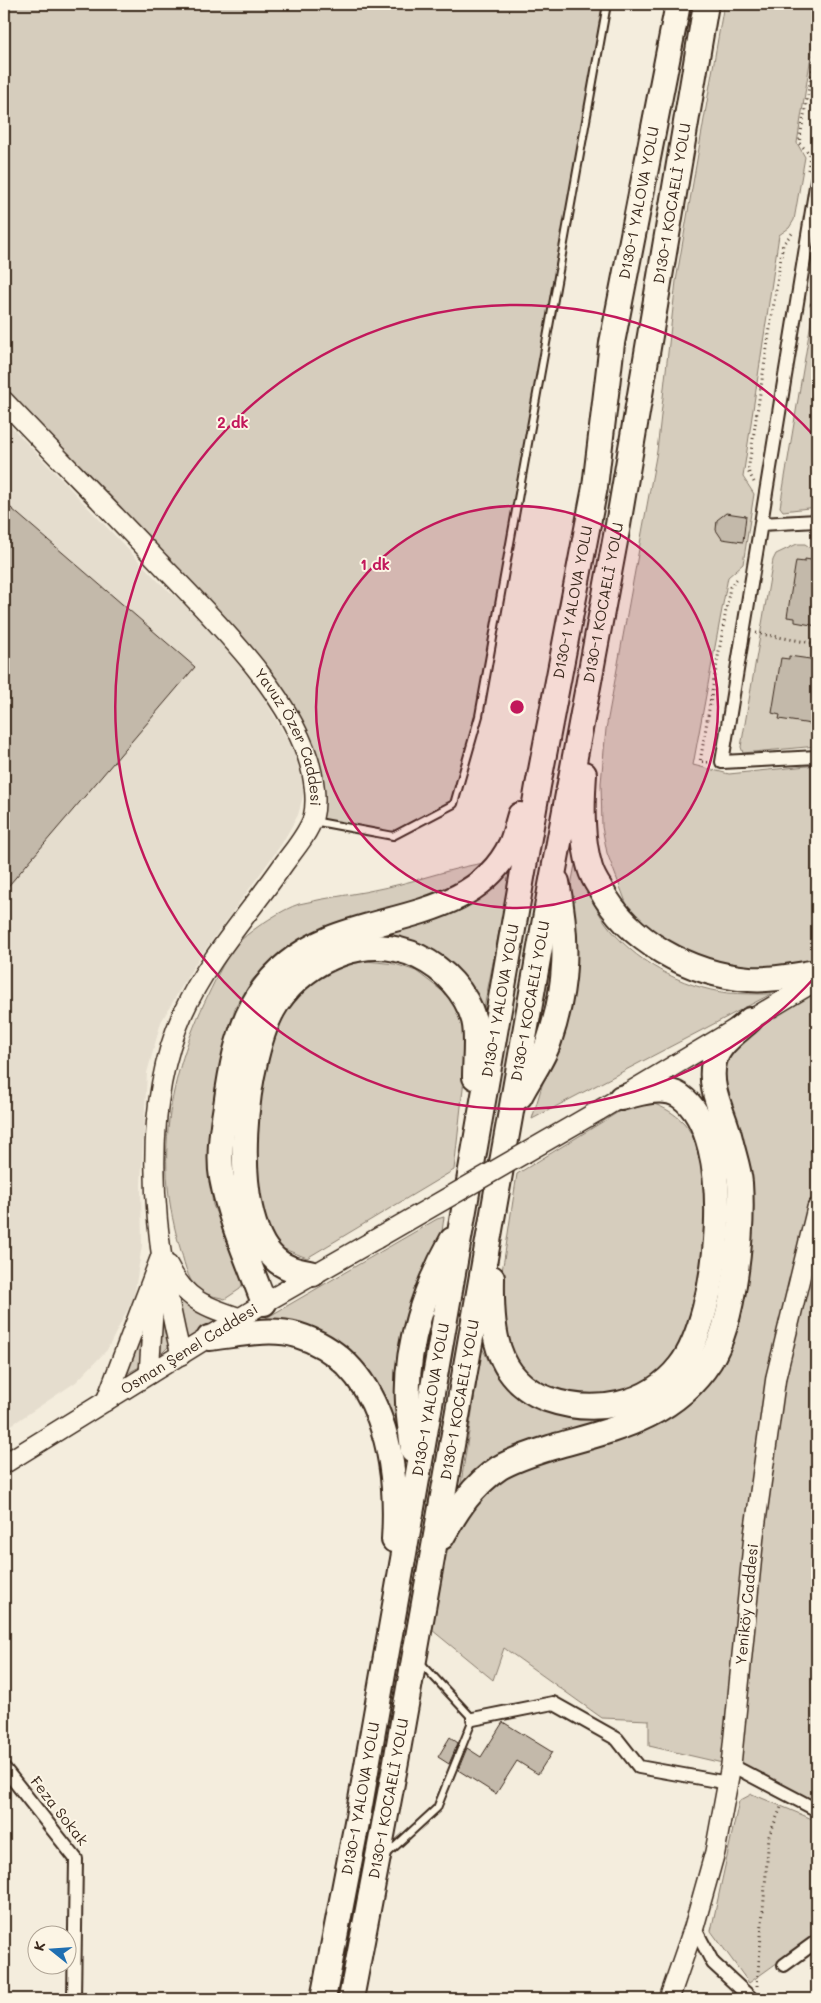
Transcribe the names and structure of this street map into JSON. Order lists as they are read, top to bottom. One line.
{"streets":{"highway":["D130-1 YALOVA YOLU","D130-1 KOCAELİ YOLU"],"street":["Yavuz Özer Caddesi","Osman Şenel Caddesi","Yeniköy Caddesi","Feza Sokak"]},"crossings":[["Yavuz Özer Caddesi","Osman Şenel Caddesi"]],"north":"left","rings":["2 dk","1 dk"]}
